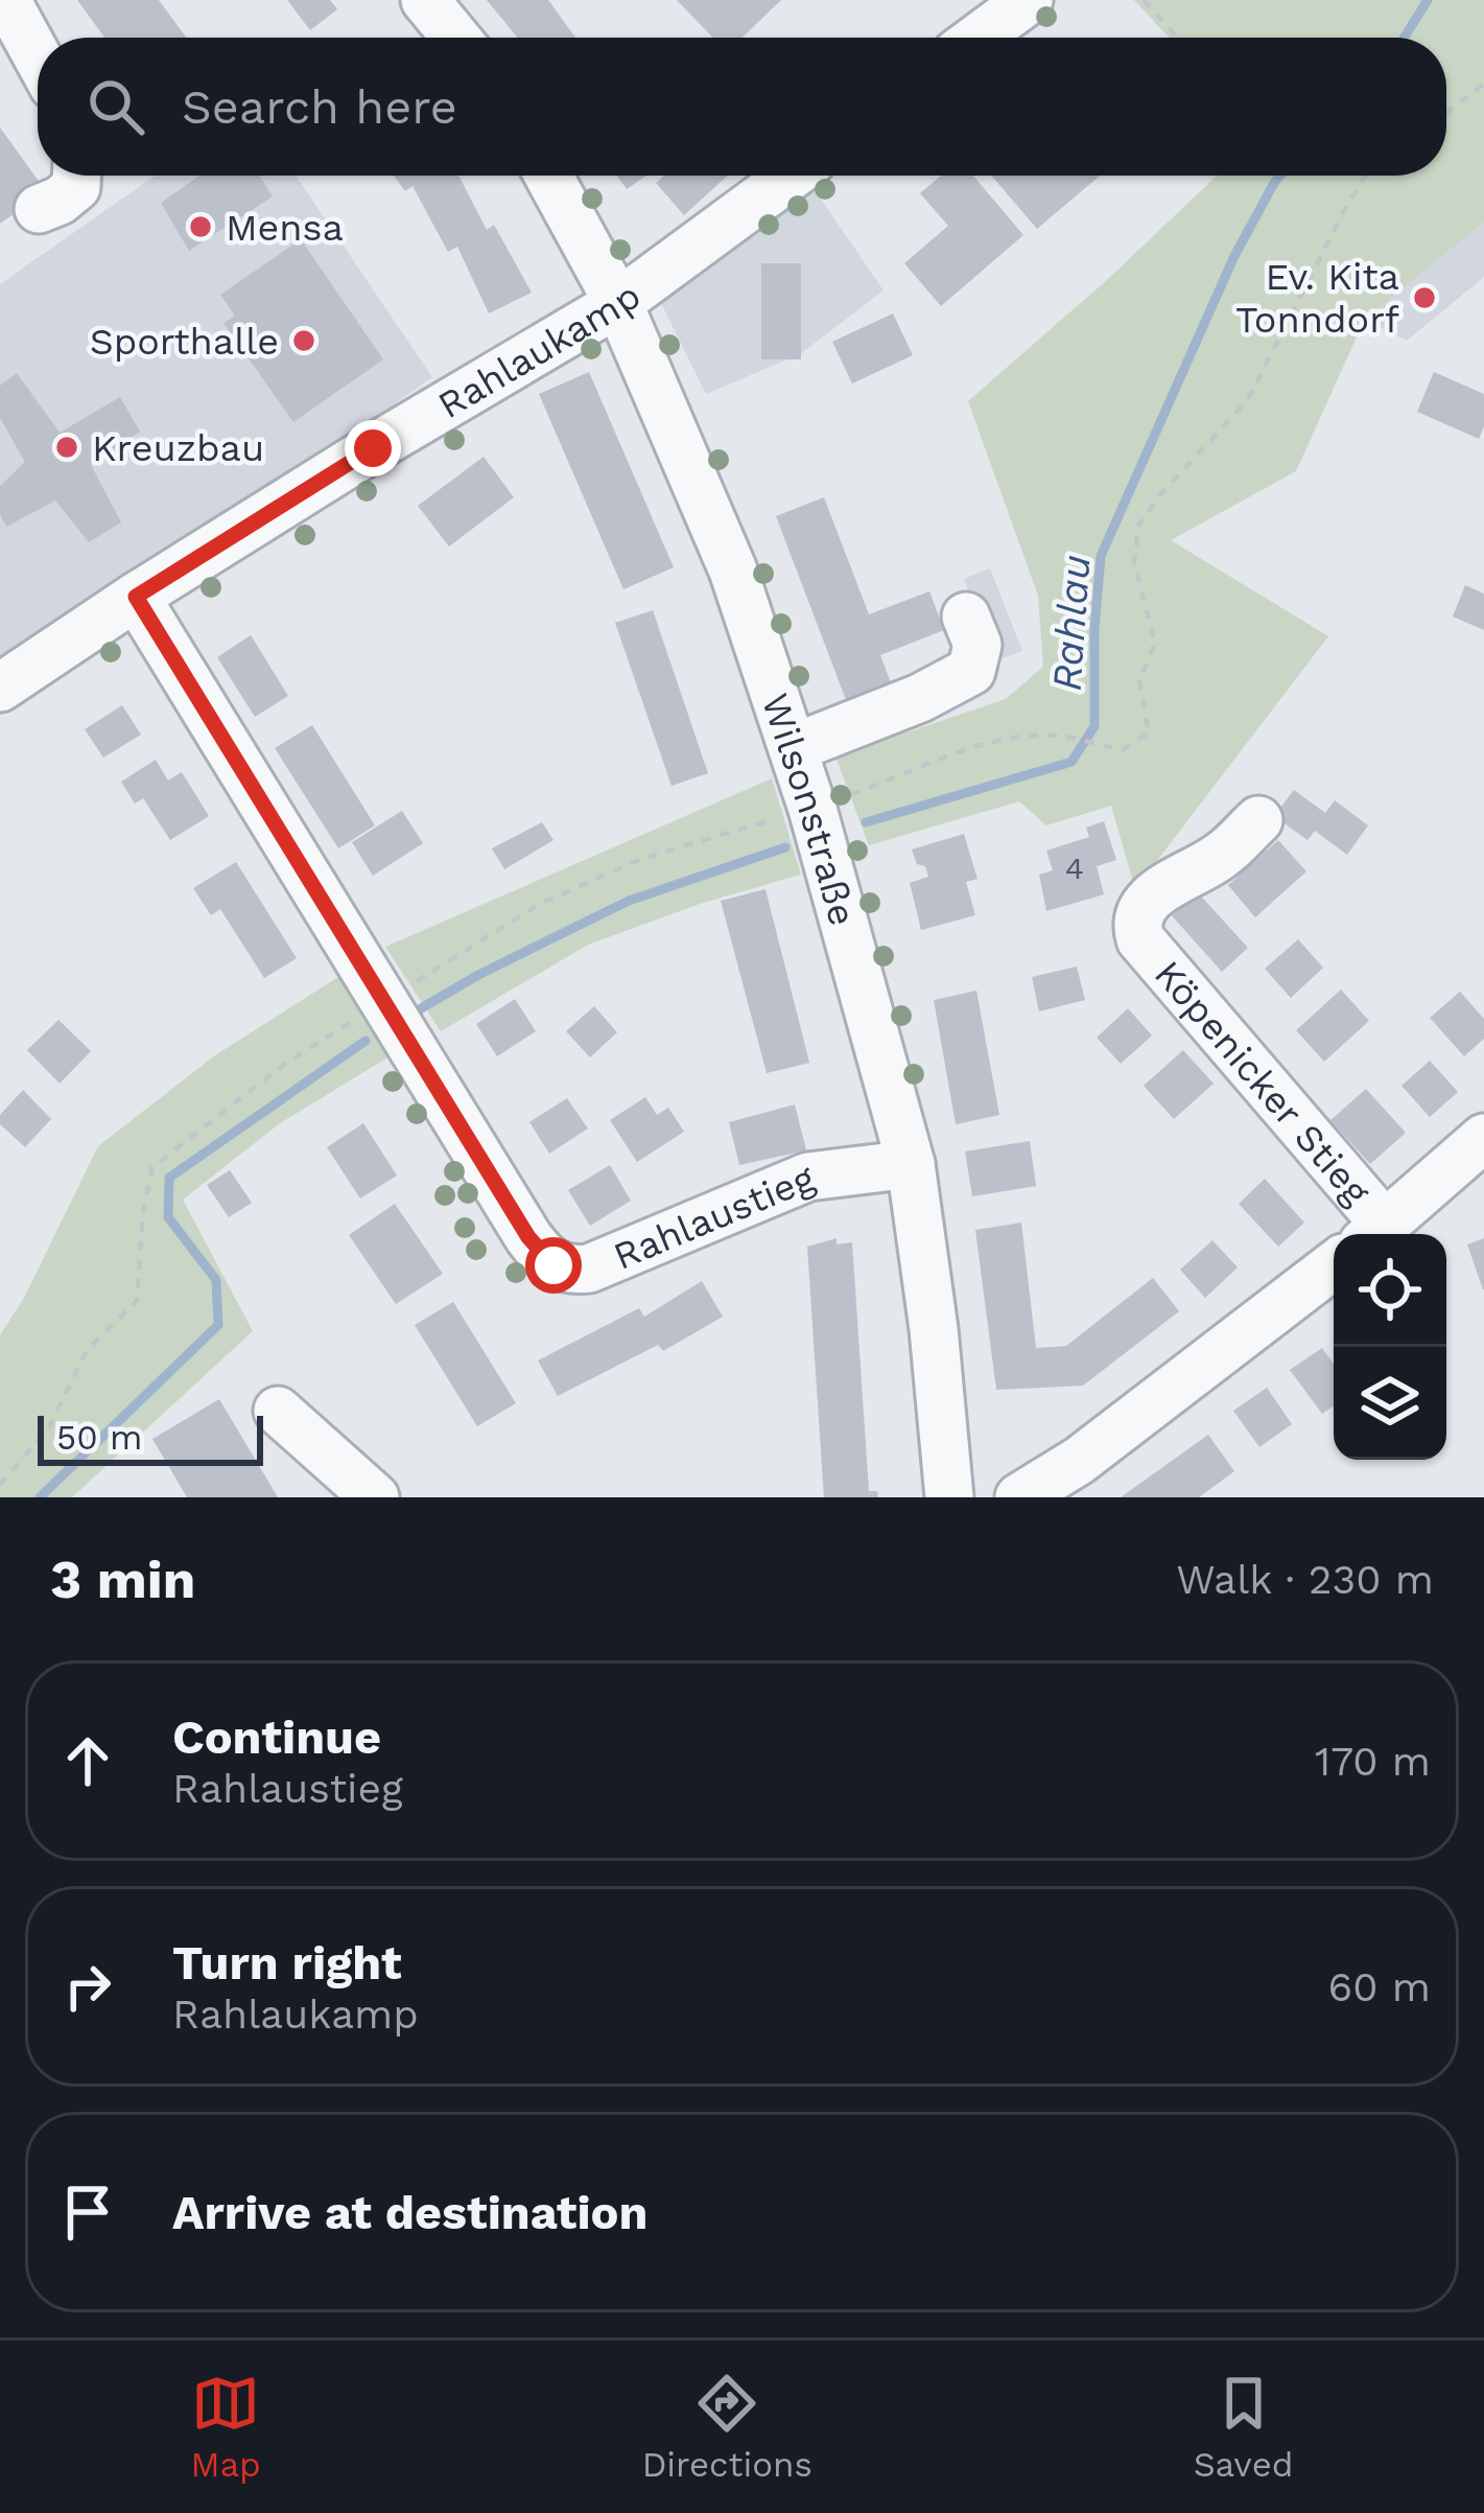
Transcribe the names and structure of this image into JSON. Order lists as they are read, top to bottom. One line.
{"streets":{"street":["Rahlaukamp","Wilsonstraße","Köpenicker Stieg","Rahlaustieg"]},"crossings":[["Rahlaukamp","Wilsonstraße"],["Rahlaukamp","Rahlaustieg"],["Wilsonstraße","Rahlaustieg"]],"water":["Rahlau"],"places":["Mensa","Ev. Kita Tonndorf","Sporthalle","Kreuzbau"],"house_numbers":["4"],"scale_bar":"50 m","page":{"search":"Search here","scale":"50 m","heading":["3 min","Walk · 230 m"],"list":[["Continue","Rahlaustieg","170 m"],["Turn right","Rahlaukamp","60 m"],"Arrive at destination"],"nav":["Map","Directions","Saved"]}}
